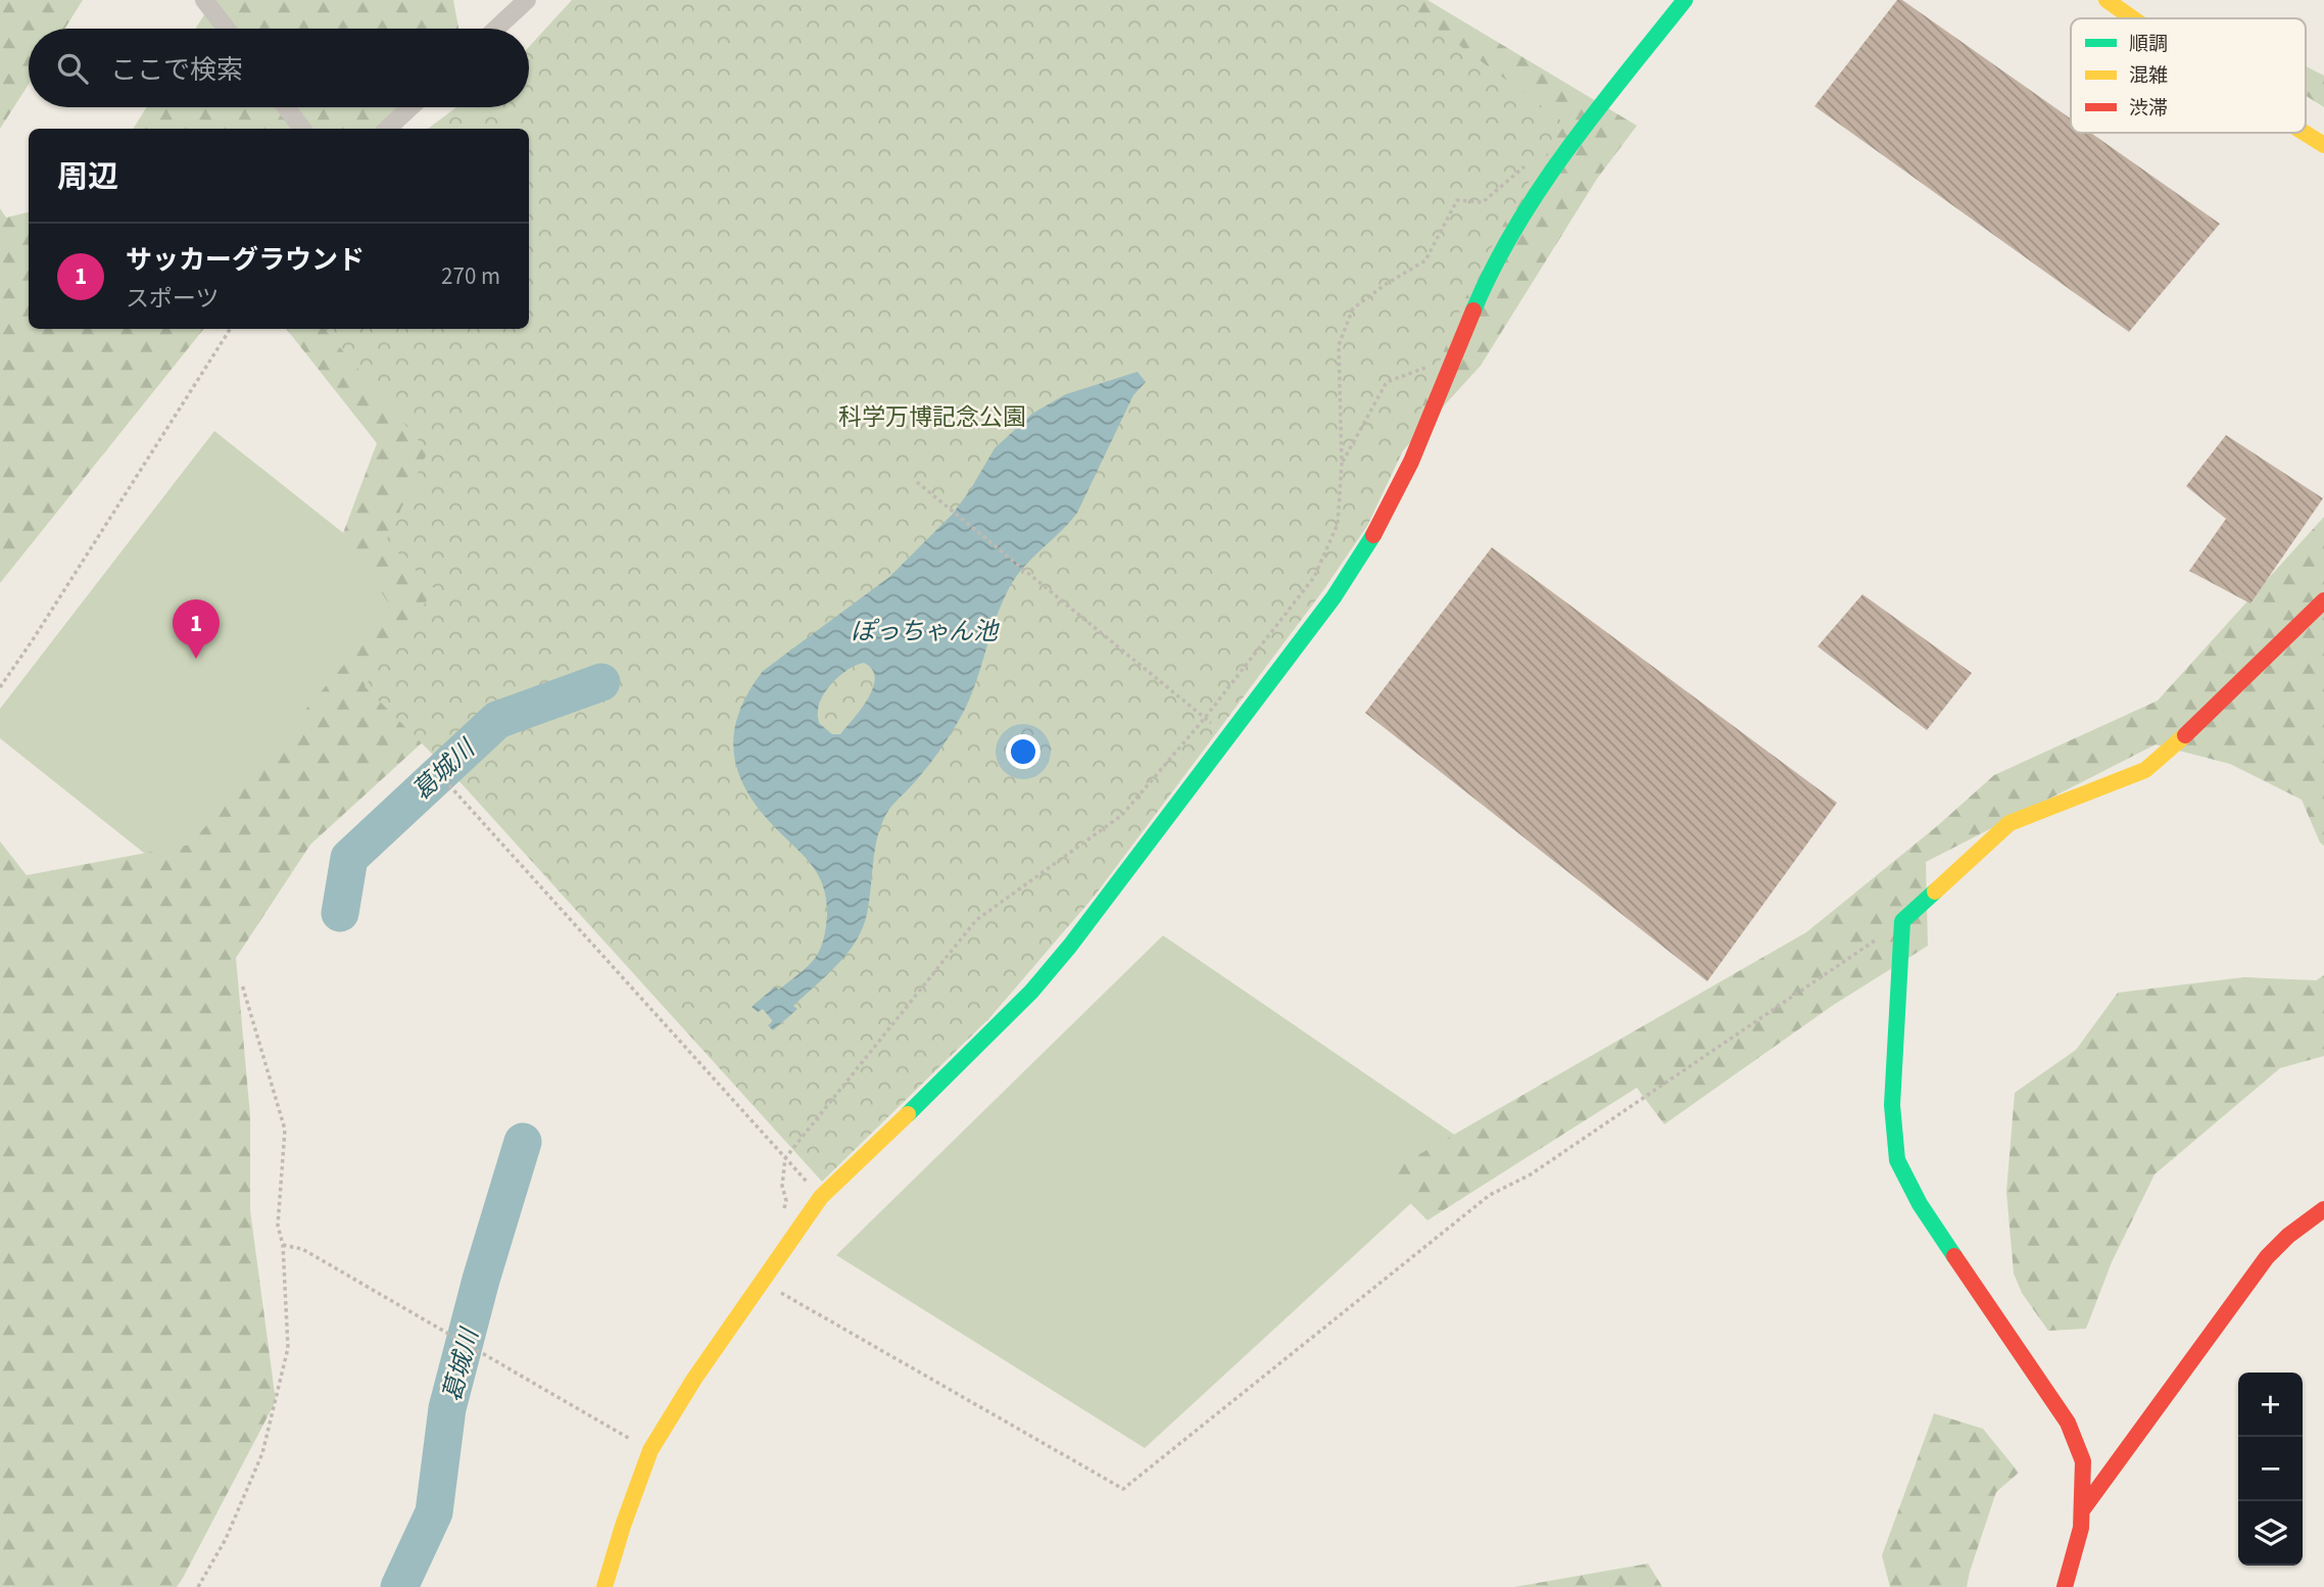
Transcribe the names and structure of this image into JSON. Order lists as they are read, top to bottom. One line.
{"water":["ぽっちゃん池","葛城川"],"parks":["科学万博記念公園"],"legend":["順調","混雑","渋滞"],"page":{"search":"ここで検索","heading":"周辺","list":[{"mark":"1","name":"サッカーグラウンド","note":"スポーツ","value":"270 m"}],"pins":"1","map_buttons":["+","−"]}}
